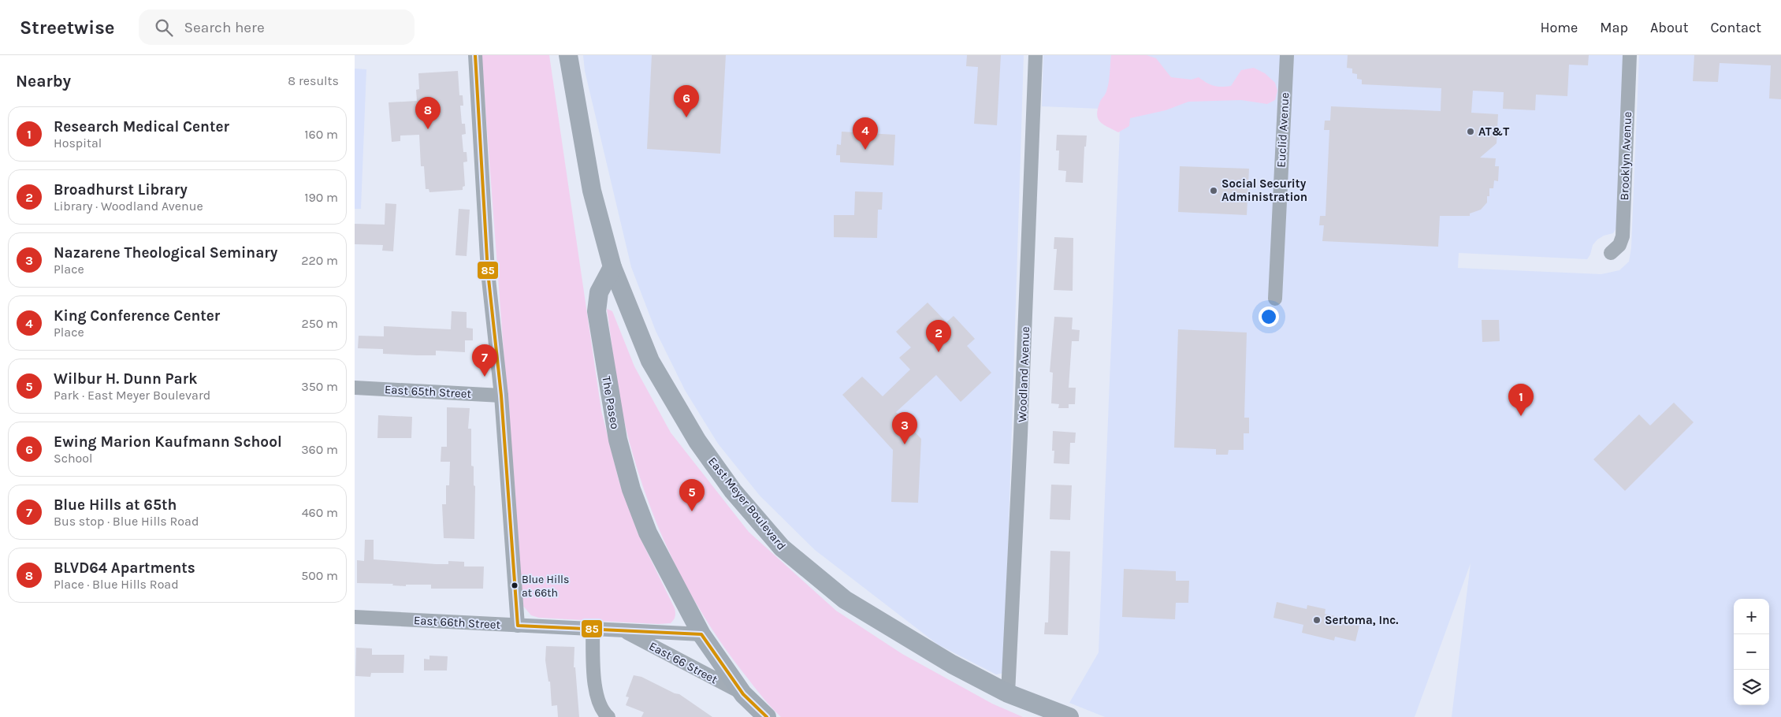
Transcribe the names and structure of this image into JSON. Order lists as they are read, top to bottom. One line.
{"streets":{"main road":["The Paseo","East Meyer Boulevard"],"street":["Euclid Avenue","Brooklyn Avenue","Woodland Avenue","East 65th Street","East 66th Street","East 66 Street"]},"crossings":[["Woodland Avenue","East Meyer Boulevard"],["The Paseo","East Meyer Boulevard"],["The Paseo","East 66th Street"],["The Paseo","East 66 Street"],["East 66th Street","East 66 Street"]],"places":["AT&T","Social Security Administration","Blue Hills at 66th","Sertoma, Inc."],"lines":["transit line 85"],"page":{"header":"Streetwise","search":"Search here","nav":["Home","Map","About","Contact"],"heading":["Nearby","8 results"],"pins":["6","8","4","2","7","1","3","5"],"list":[{"mark":"1","name":"Research Medical Center","note":"Hospital","value":"160 m"},{"mark":"2","name":"Broadhurst Library","note":"Library · Woodland Avenue","value":"190 m"},{"mark":"3","name":"Nazarene Theological Seminary","note":"Place","value":"220 m"},{"mark":"4","name":"King Conference Center","note":"Place","value":"250 m"},{"mark":"5","name":"Wilbur H. Dunn Park","note":"Park · East Meyer Boulevard","value":"350 m"},{"mark":"6","name":"Ewing Marion Kaufmann School","note":"School","value":"360 m"},{"mark":"7","name":"Blue Hills at 65th","note":"Bus stop · Blue Hills Road","value":"460 m"},{"mark":"8","name":"BLVD64 Apartments","note":"Place · Blue Hills Road","value":"500 m"}],"map_buttons":["+","−"]}}
